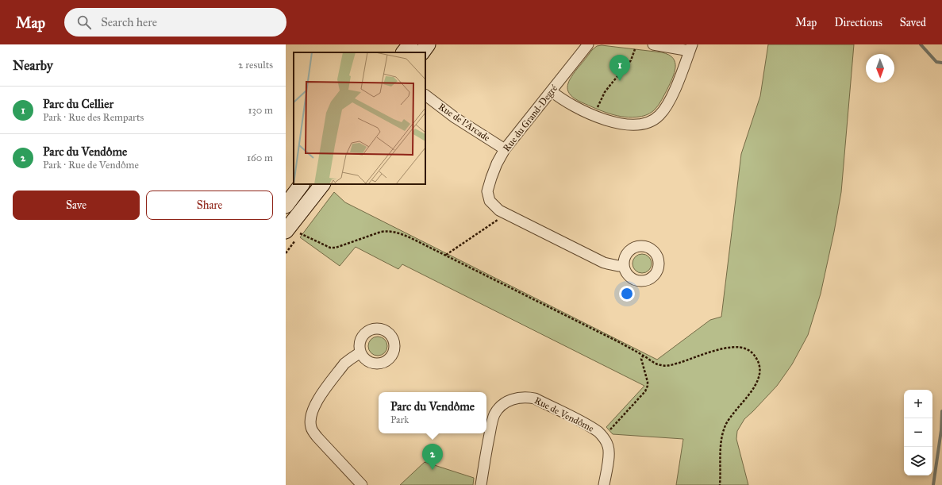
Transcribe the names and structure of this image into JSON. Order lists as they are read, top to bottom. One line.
{"streets":{"street":["Rue du Grand-Degré","Rue de l'Arcade","Rue de Vendôme"]},"crossings":[["Rue du Grand-Degré","Rue de l'Arcade"]],"north":"bottom","page":{"header":"Map","search":"Search here","nav":["Map","Directions","Saved"],"heading":["Nearby","2 results"],"pins":["1","2"],"list":[{"mark":"1","name":"Parc du Cellier","note":"Park · Rue des Remparts","value":"130 m"},{"mark":"2","name":"Parc du Vendôme","note":"Park · Rue de Vendôme","value":"160 m"}],"buttons":["Save","Share"],"map_buttons":["+","−"],"popup":["Parc du Vendôme","Park"]}}
